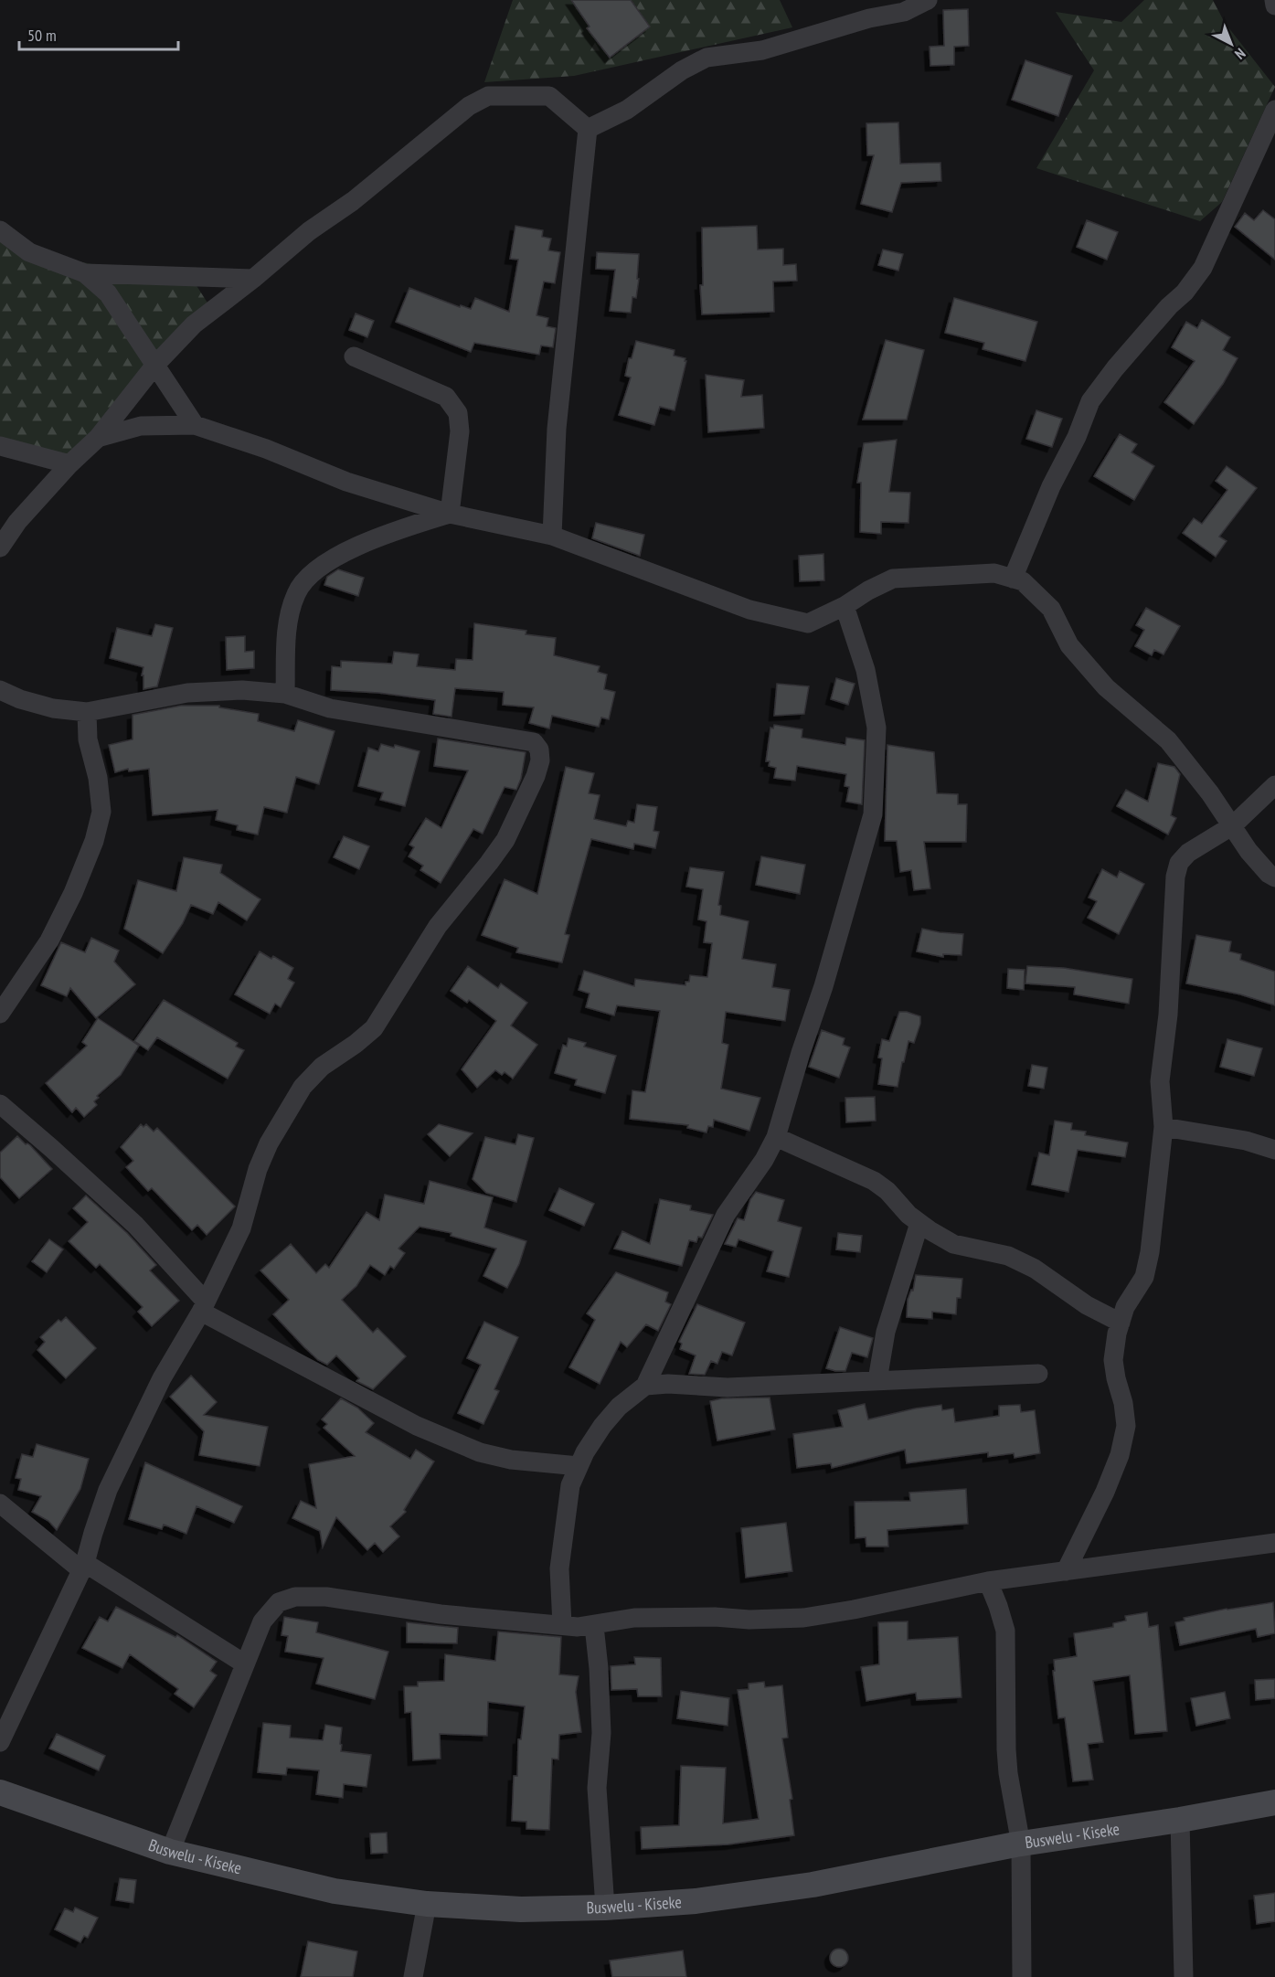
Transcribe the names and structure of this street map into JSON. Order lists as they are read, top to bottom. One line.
{"streets":{"main road":["Buswelu - Kiseke"]},"scale_bar":"50 m","north":"bottom right"}
